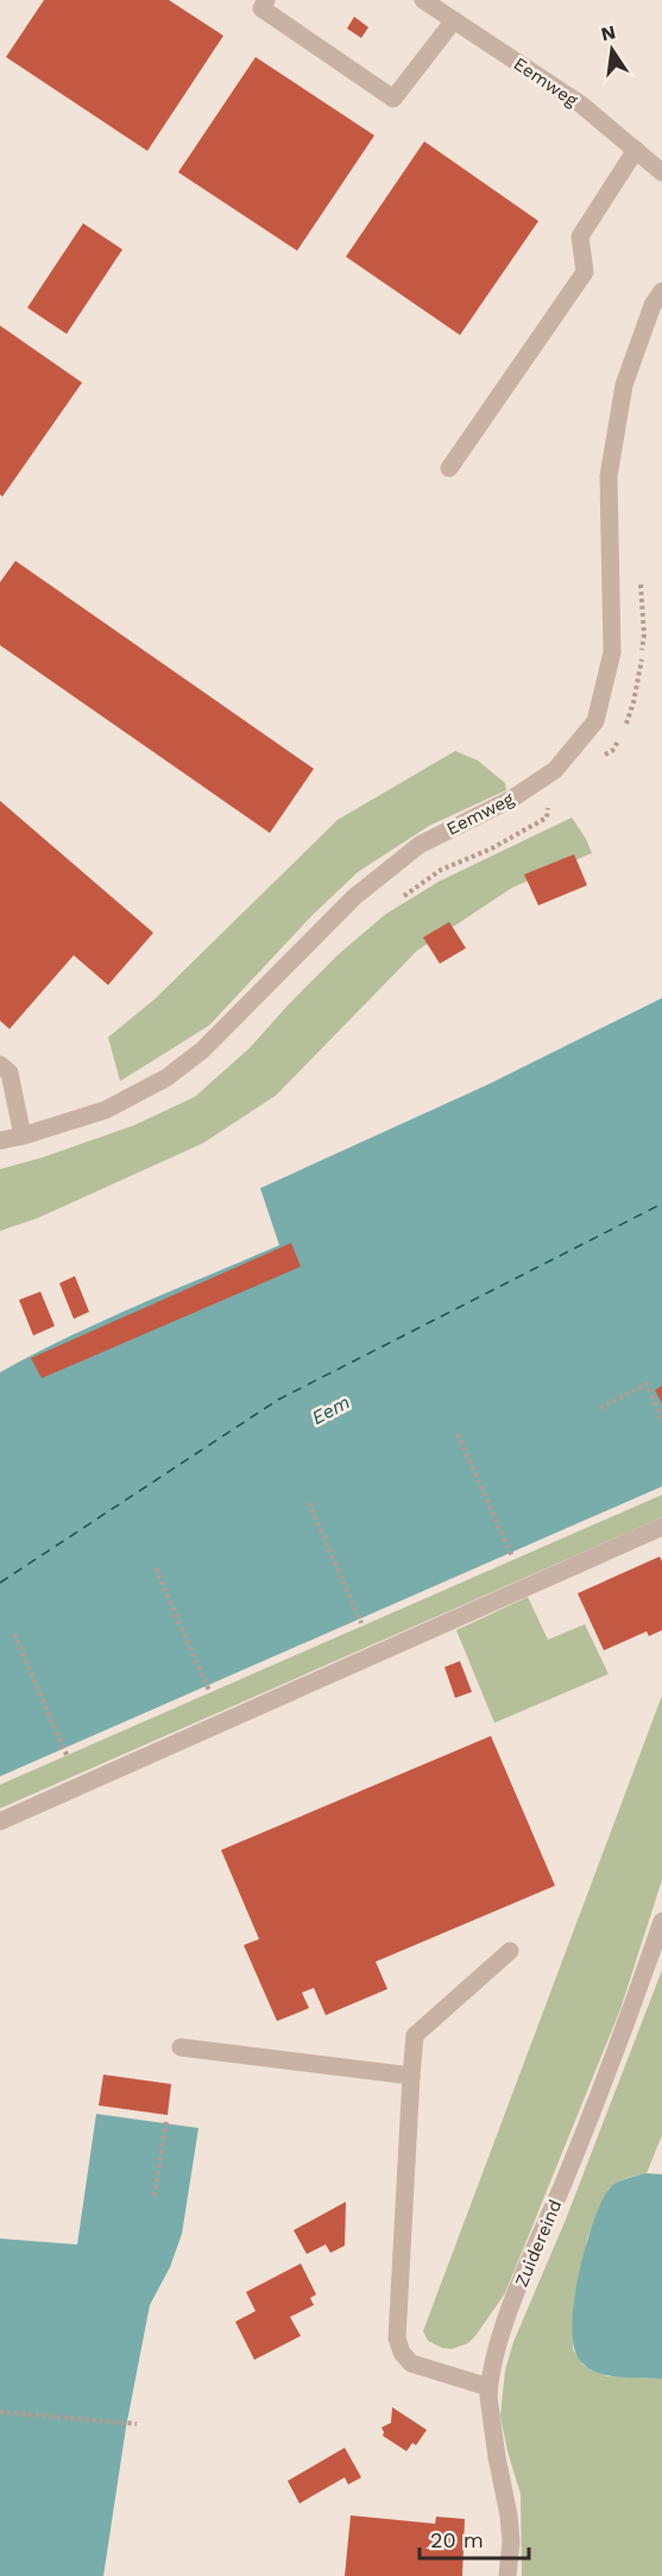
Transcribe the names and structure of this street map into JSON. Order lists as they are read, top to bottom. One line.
{"streets":{"street":["Eemweg","Zuidereind"]},"water":["Eem"],"scale_bar":"20 m","north":"top"}
